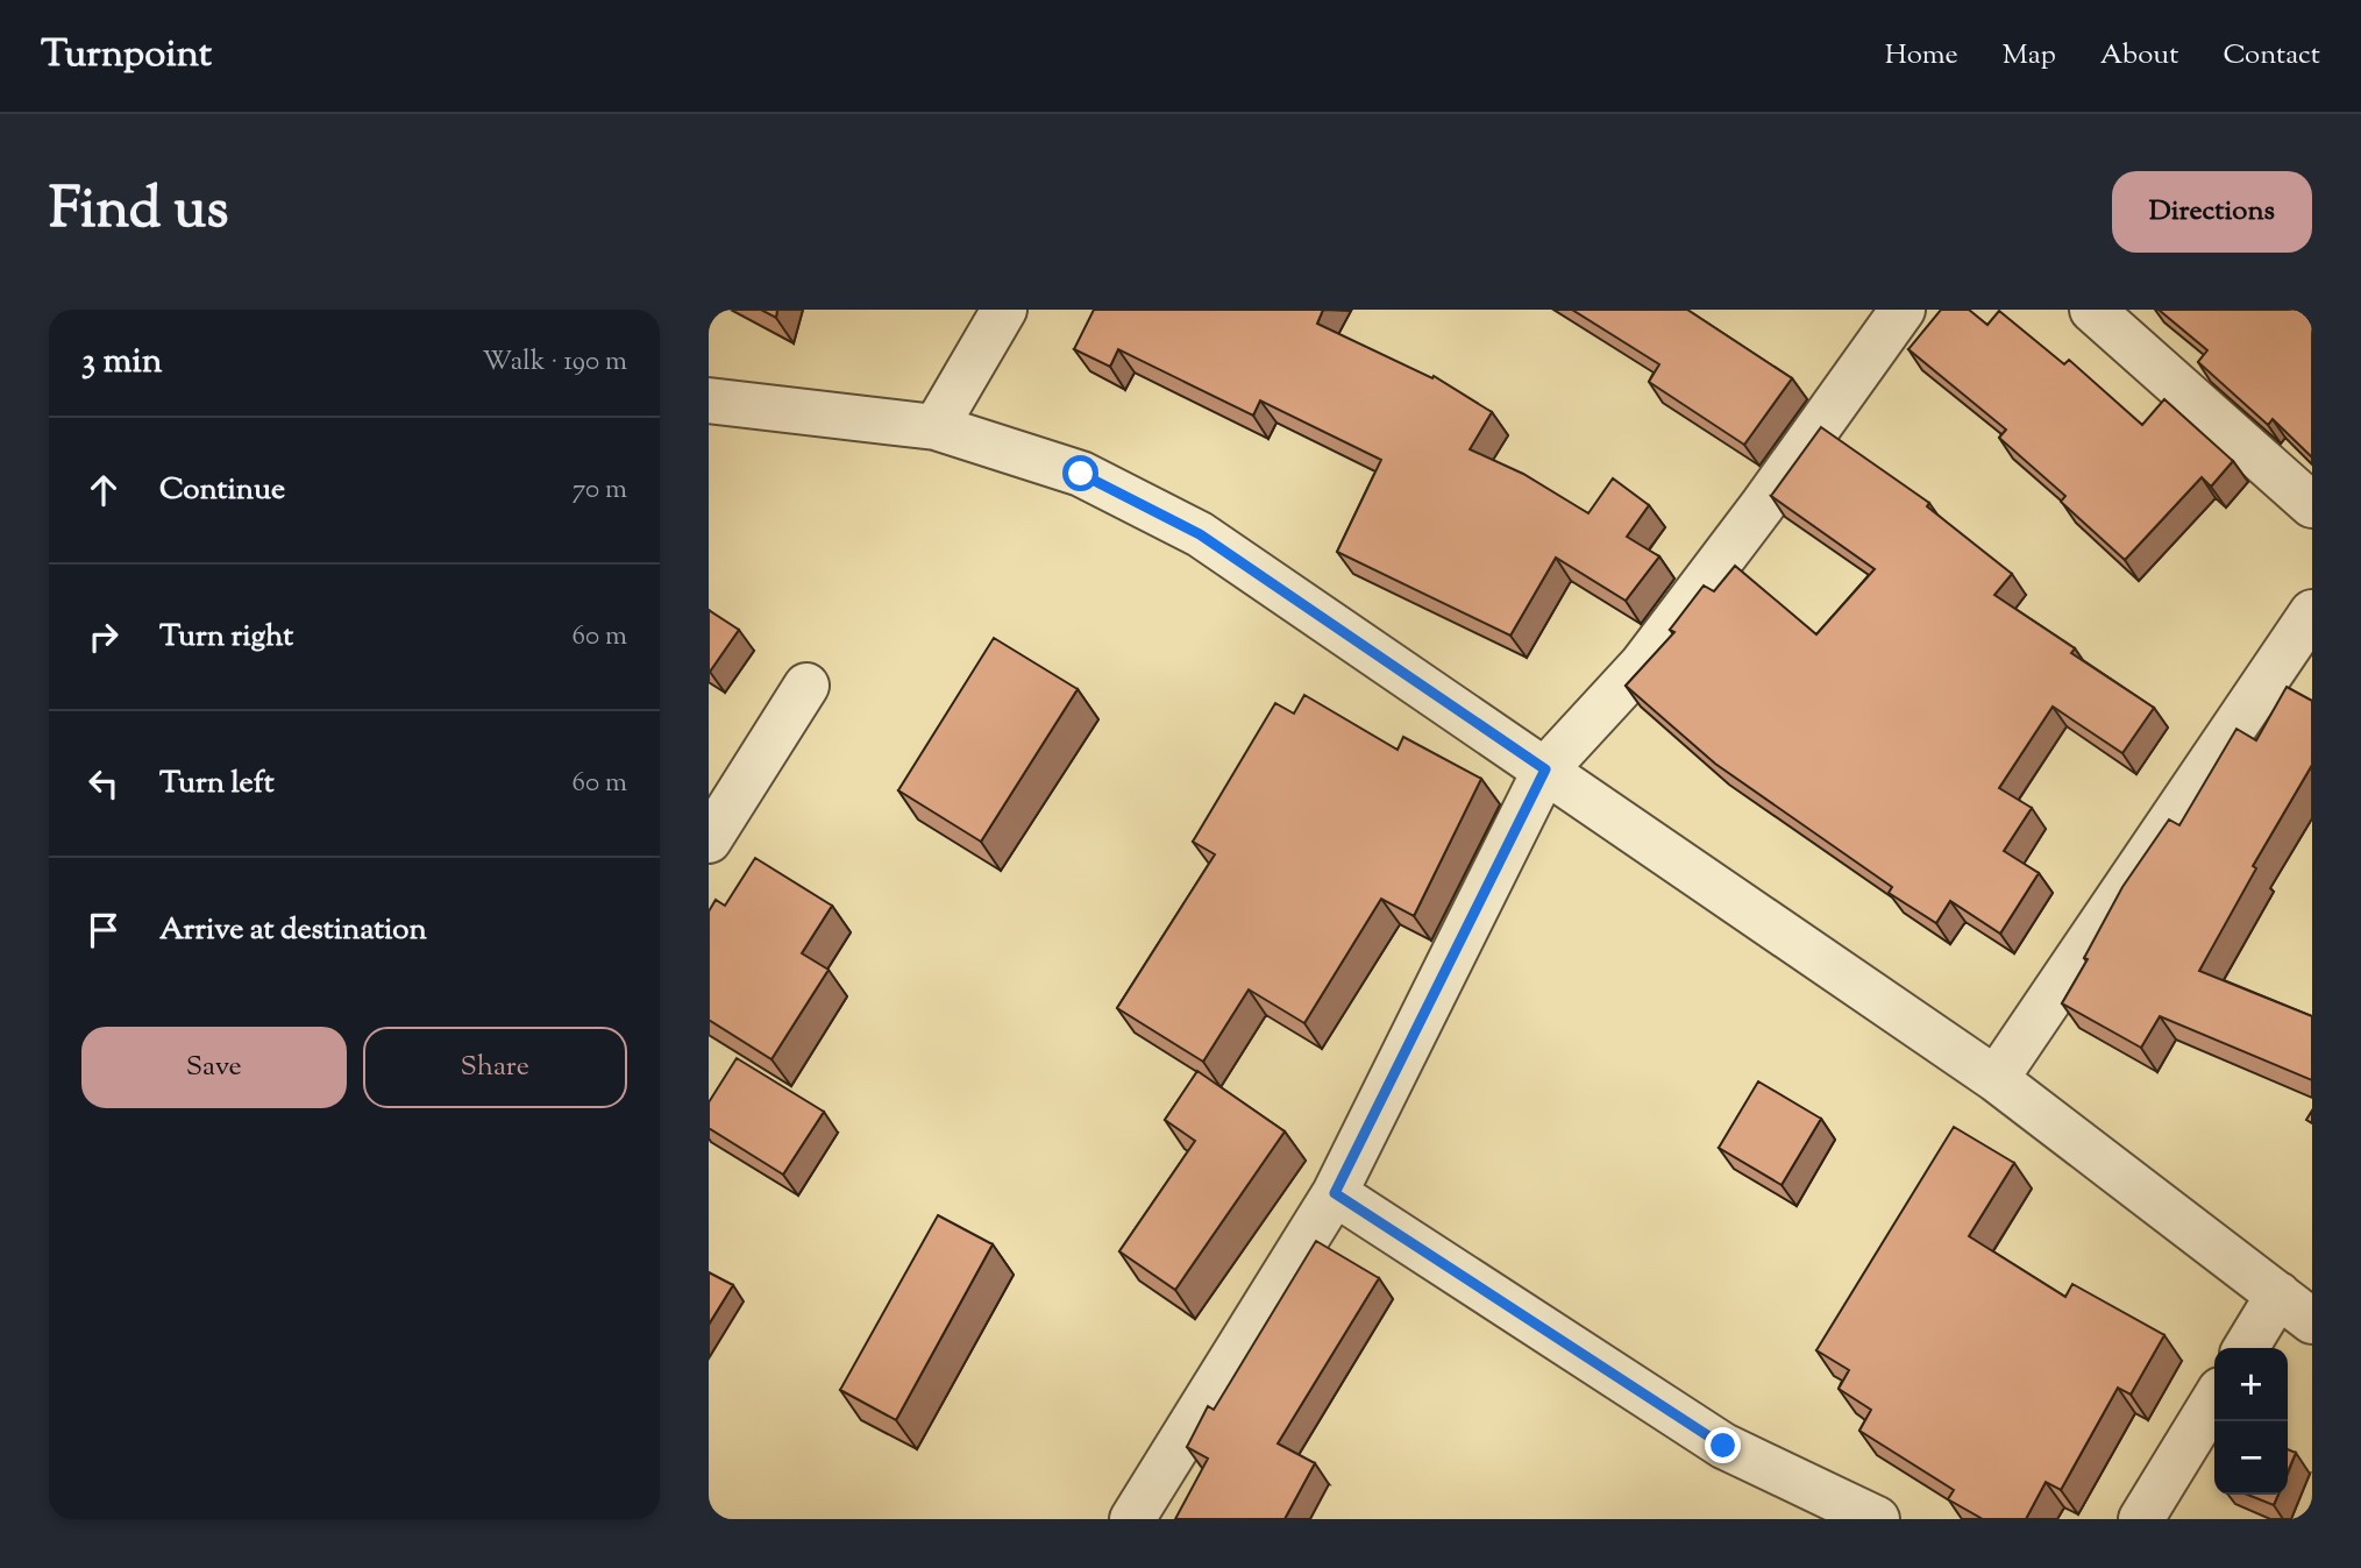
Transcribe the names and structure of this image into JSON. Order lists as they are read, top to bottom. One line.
{"page":{"header":"Turnpoint","nav":["Home","Map","About","Contact"],"title":"Find us","buttons":["Directions",["Save","Share"]],"heading":["3 min","Walk · 190 m"],"list":[["Continue","70 m"],["Turn right","60 m"],["Turn left","60 m"],"Arrive at destination"],"map_buttons":["+","−"]}}
